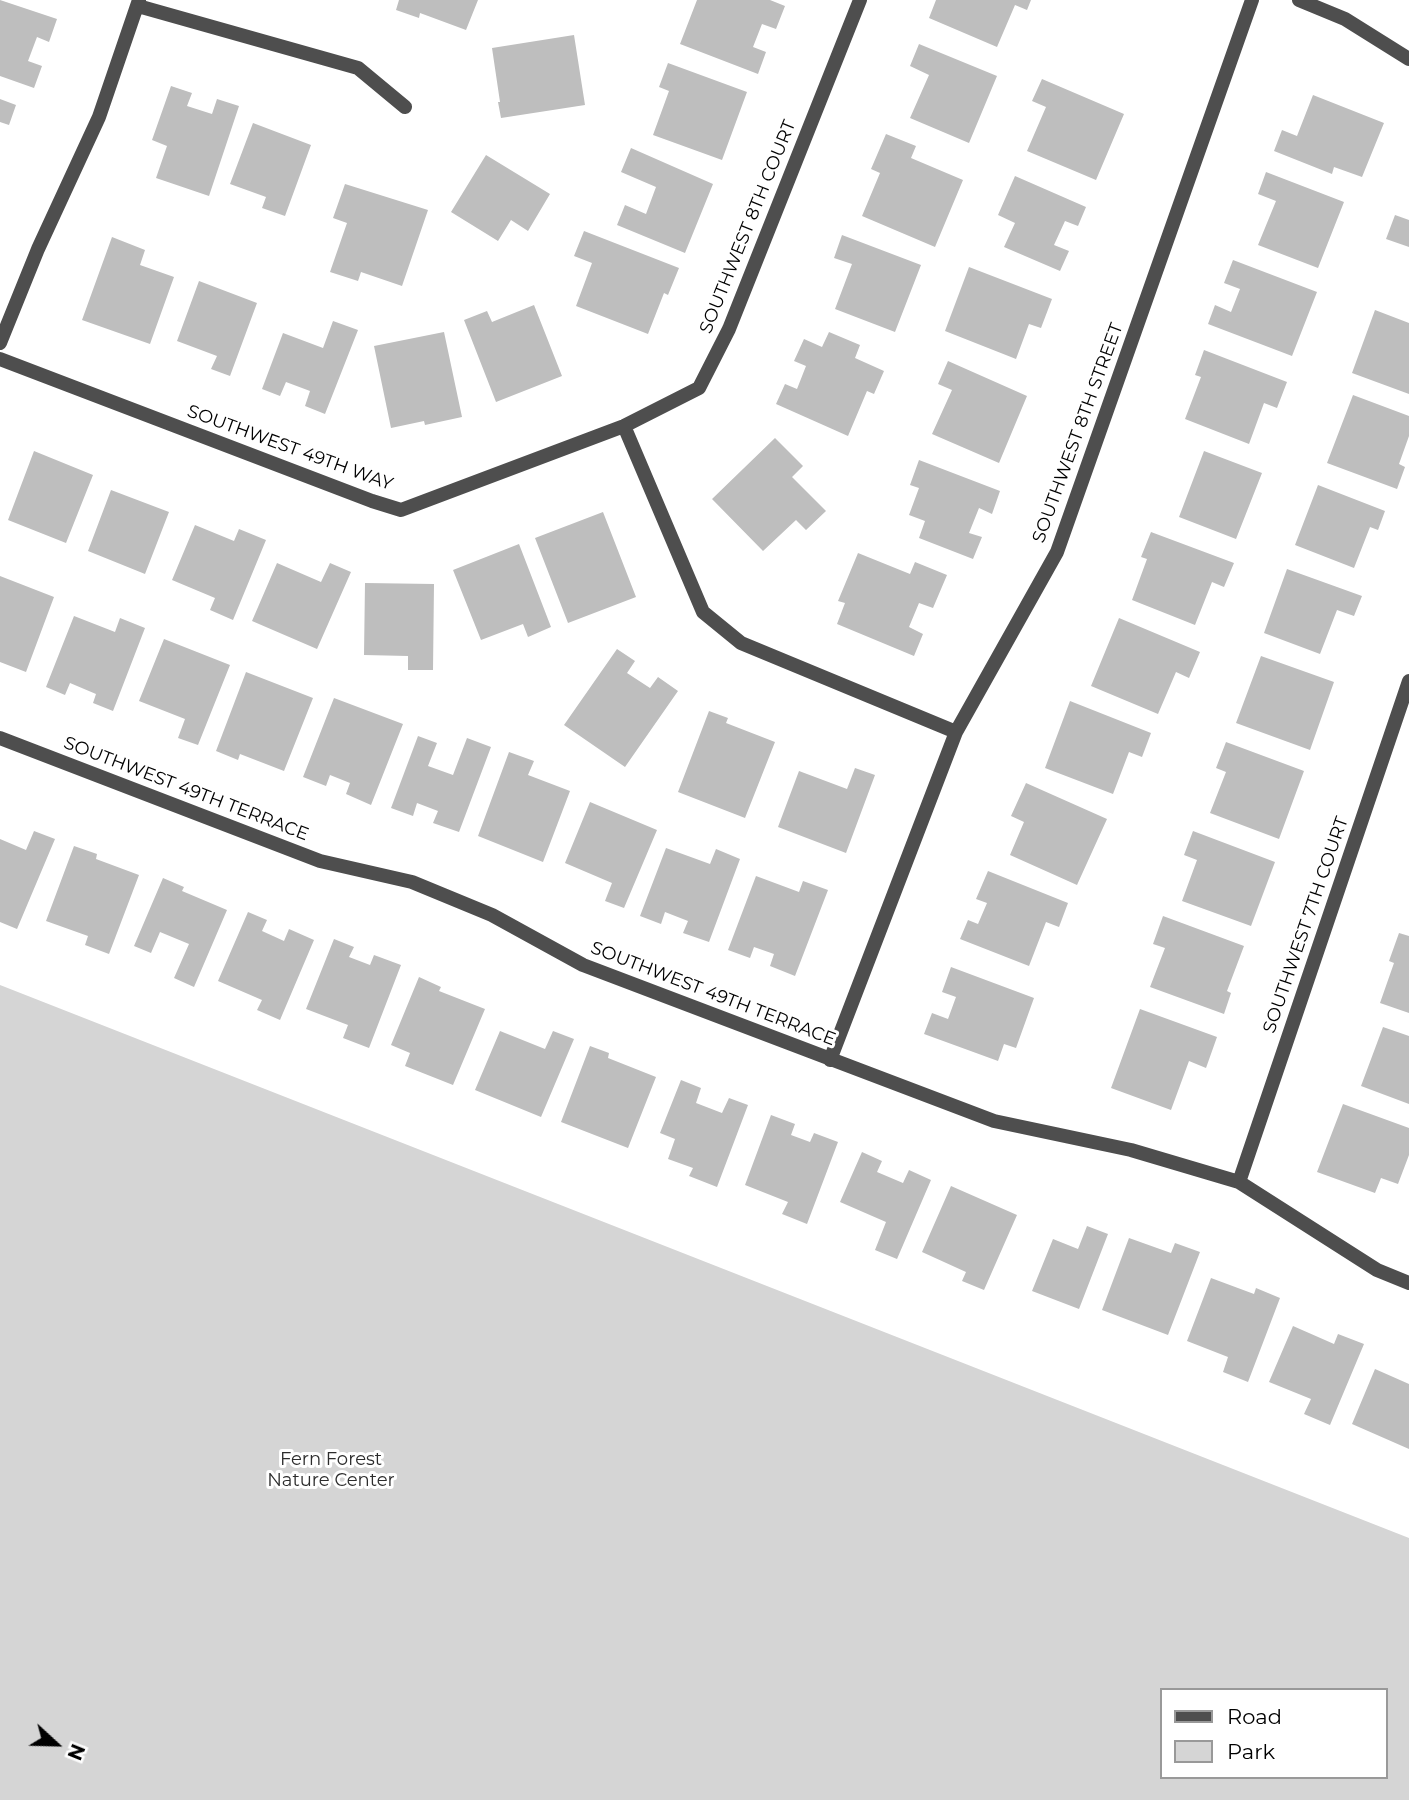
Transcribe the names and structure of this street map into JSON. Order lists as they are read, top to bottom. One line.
{"streets":{"street":["SOUTHWEST 8TH COURT","SOUTHWEST 8TH STREET","SOUTHWEST 49TH WAY","SOUTHWEST 49TH TERRACE","SOUTHWEST 7TH COURT"]},"crossings":[["SOUTHWEST 8TH COURT","SOUTHWEST 49TH WAY"],["SOUTHWEST 8TH STREET","SOUTHWEST 49TH TERRACE"],["SOUTHWEST 49TH TERRACE","SOUTHWEST 7TH COURT"]],"parks":["Fern Forest Nature Center"],"legend":["Road","Park"],"north":"right"}
